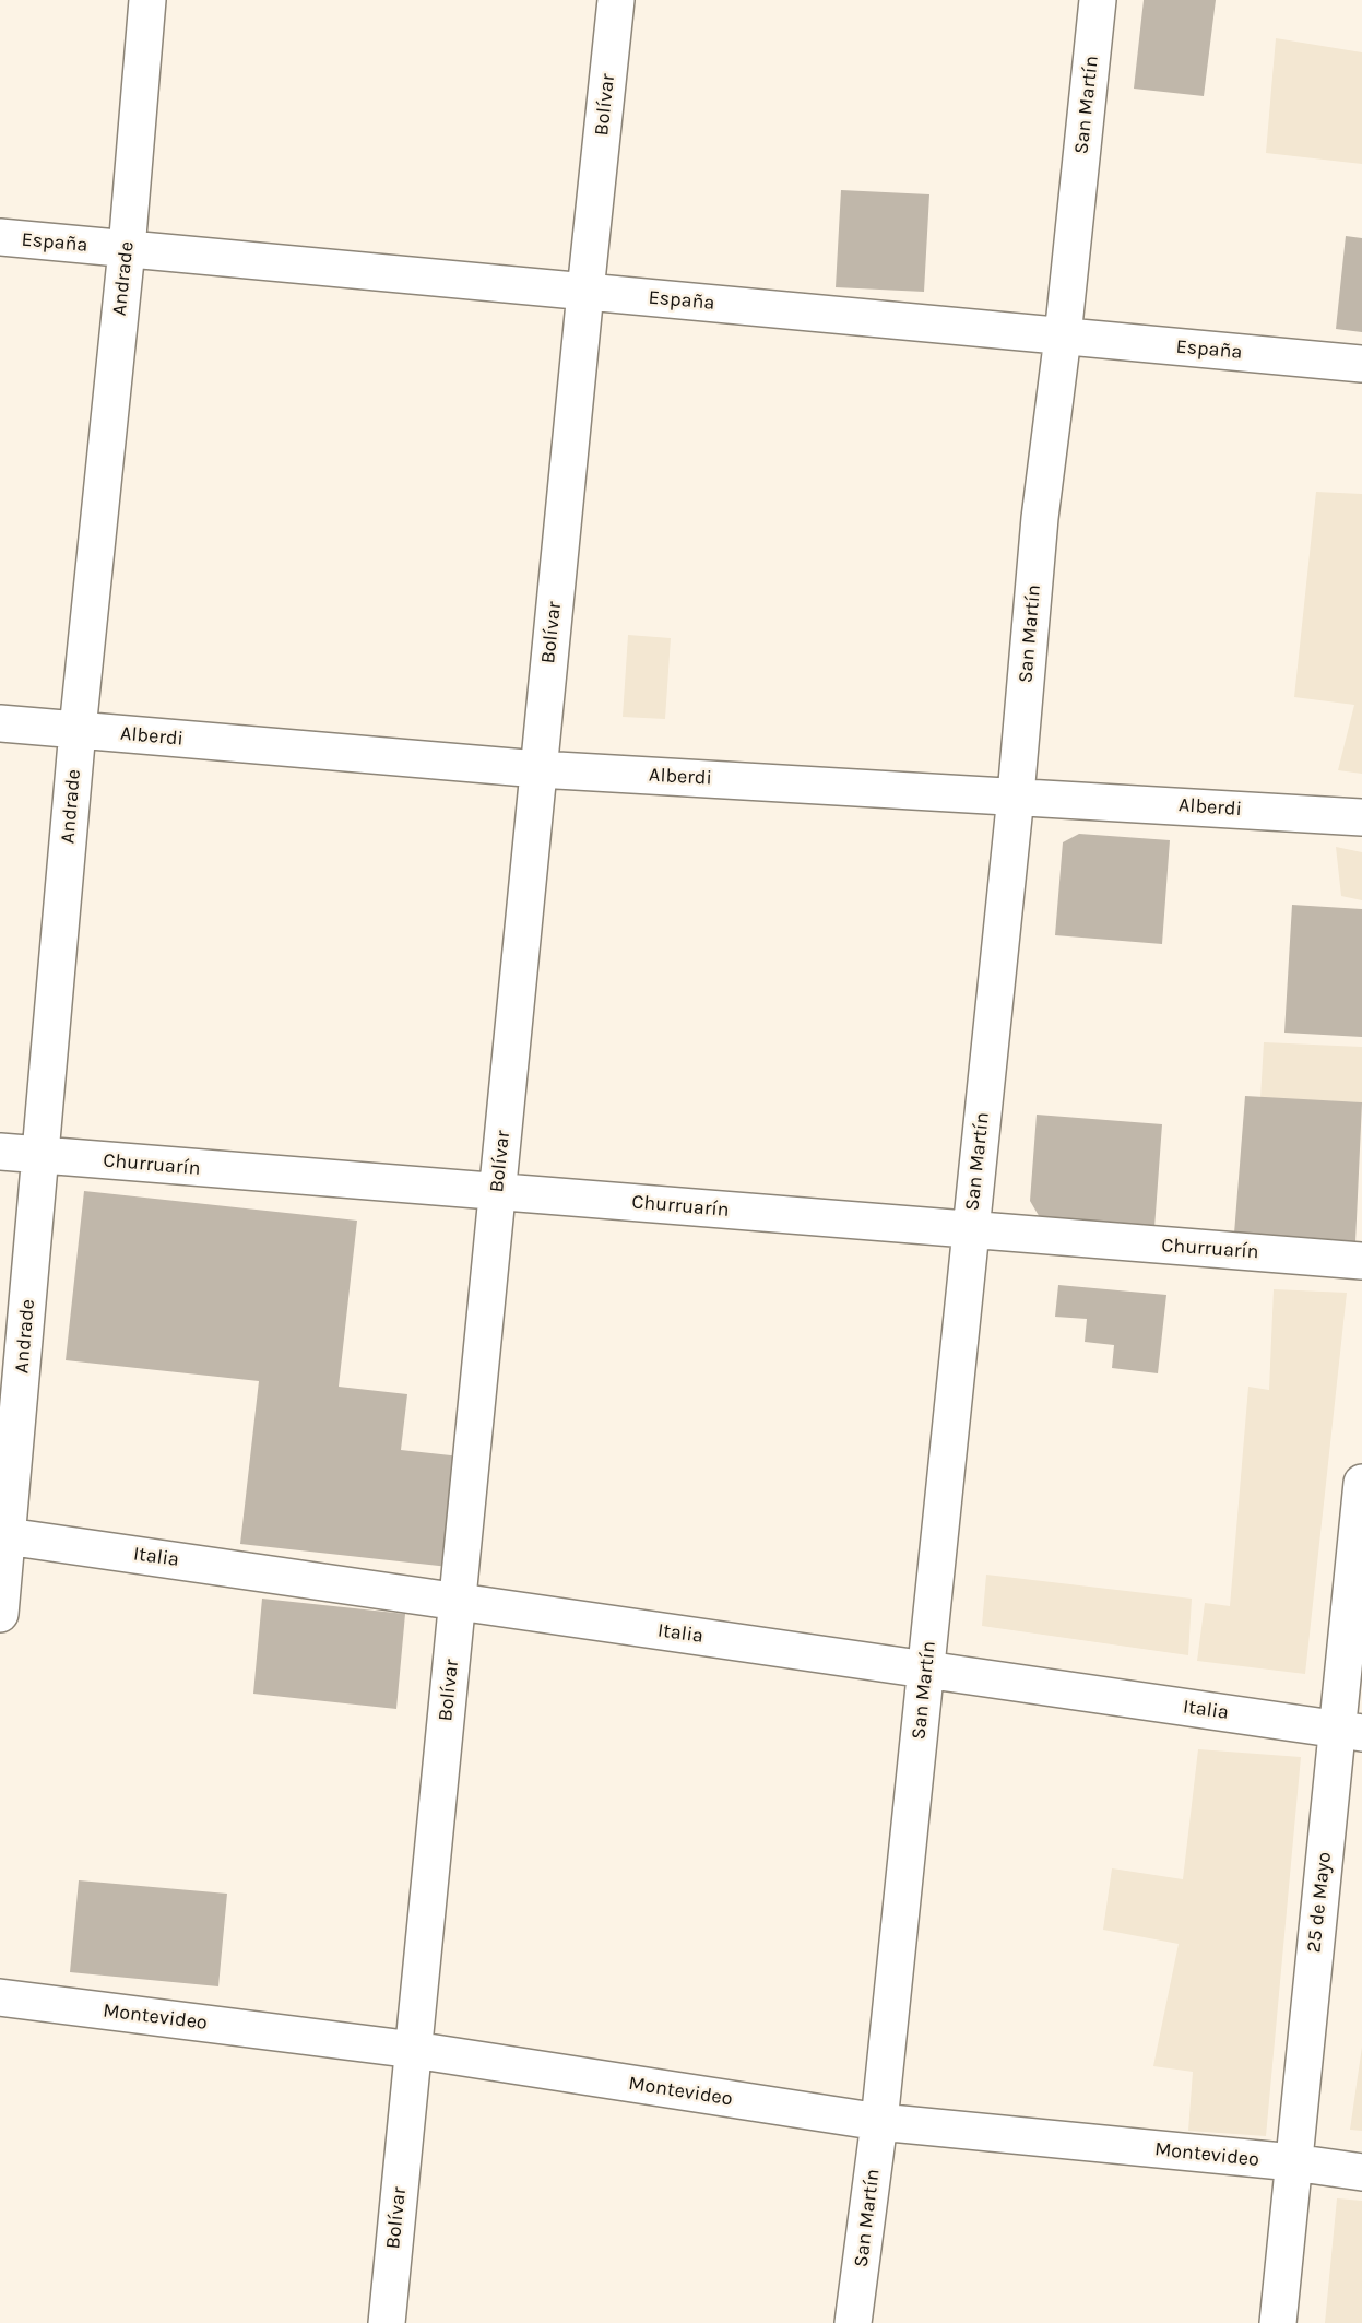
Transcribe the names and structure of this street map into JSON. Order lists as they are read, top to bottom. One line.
{"streets":{"street":["Bolívar","San Martín","España","Andrade","Alberdi","Churruarín","Italia","25 de Mayo","Montevideo"]},"crossings":[["Bolívar","España"],["Bolívar","Alberdi"],["Bolívar","Churruarín"],["Bolívar","Italia"],["Bolívar","Montevideo"],["San Martín","España"],["San Martín","Alberdi"],["San Martín","Churruarín"],["San Martín","Italia"],["San Martín","Montevideo"],["España","Andrade"],["Andrade","Alberdi"],["Andrade","Churruarín"],["Andrade","Italia"],["Italia","25 de Mayo"],["25 de Mayo","Montevideo"]]}
